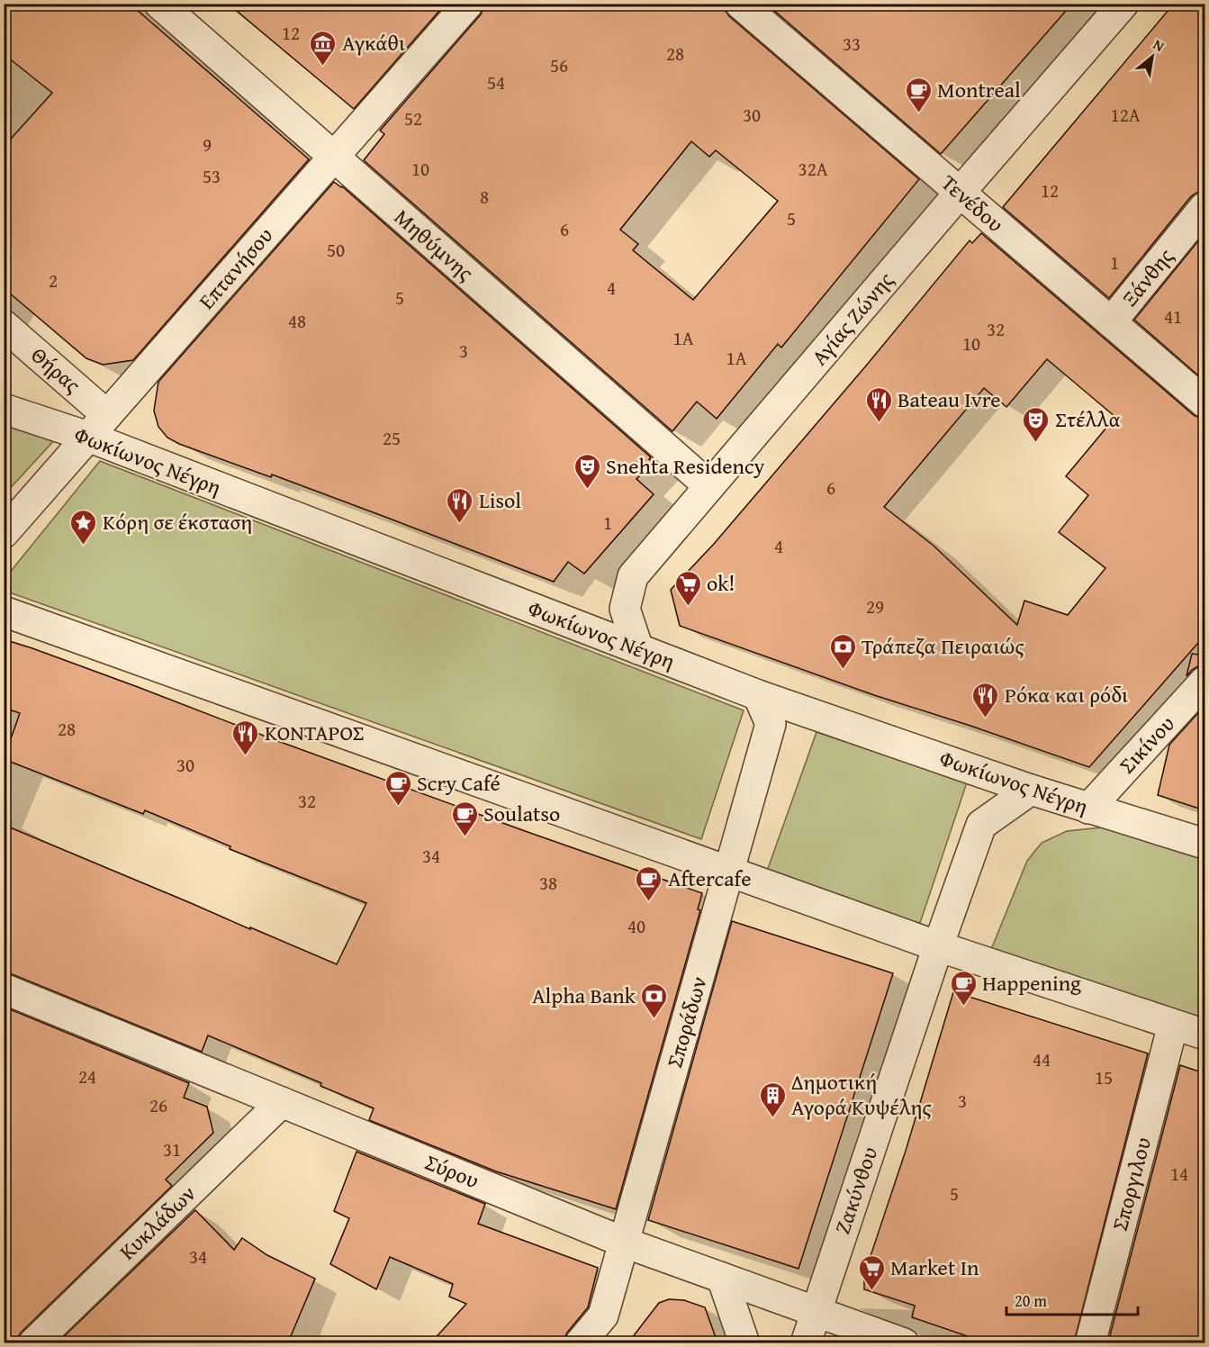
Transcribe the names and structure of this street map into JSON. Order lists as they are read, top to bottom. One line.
{"streets":{"street":["Τενέδου","Μηθύμνης","Επτανήσου","Ξάνθης","Αγίας Ζώνης","Θήρας","Φωκίωνος Νέγρη","Σικίνου","Σποράδων","Σύρου","Σποργιλου","Ζακύνθου","Κυκλάδων"]},"crossings":[["Τενέδου","Ξάνθης"],["Τενέδου","Αγίας Ζώνης"],["Μηθύμνης","Επτανήσου"],["Μηθύμνης","Αγίας Ζώνης"],["Επτανήσου","Θήρας"],["Επτανήσου","Φωκίωνος Νέγρη"],["Αγίας Ζώνης","Φωκίωνος Νέγρη"],["Φωκίωνος Νέγρη","Σικίνου"],["Φωκίωνος Νέγρη","Σποράδων"],["Φωκίωνος Νέγρη","Ζακύνθου"],["Σποράδων","Σύρου"],["Σύρου","Ζακύνθου"],["Σύρου","Κυκλάδων"]],"places":{"museum":["Αγκάθι"],"cafe":["Montreal","Scry Café","Soulatso","Aftercafe","Happening"],"restaurant":["Bateau Ivre","Lisol","Ρόκα και ρόδι","ΚΟΝΤΑΡΟΣ"],"theatre":["Στέλλα","Snehta Residency"],"place":["Κόρη σε έκσταση"],"supermarket":["ok!","Market In"],"bank":["Τράπεζα Πειραιώς","Alpha Bank"],"building":["Δημοτική Αγορά Κυψέλης"]},"house_numbers":["12","33","28","56","54","30","12Α","52","9","10","32Α","53","12","8","5","6","50","1","2","4","5","41","48","32","1Α","10","3","1Α","25","6","1","4","29","28","30","32","34","38","40","44","24","15","3","26","31","14","5","34"],"scale_bar":"20 m","north":"top right"}
